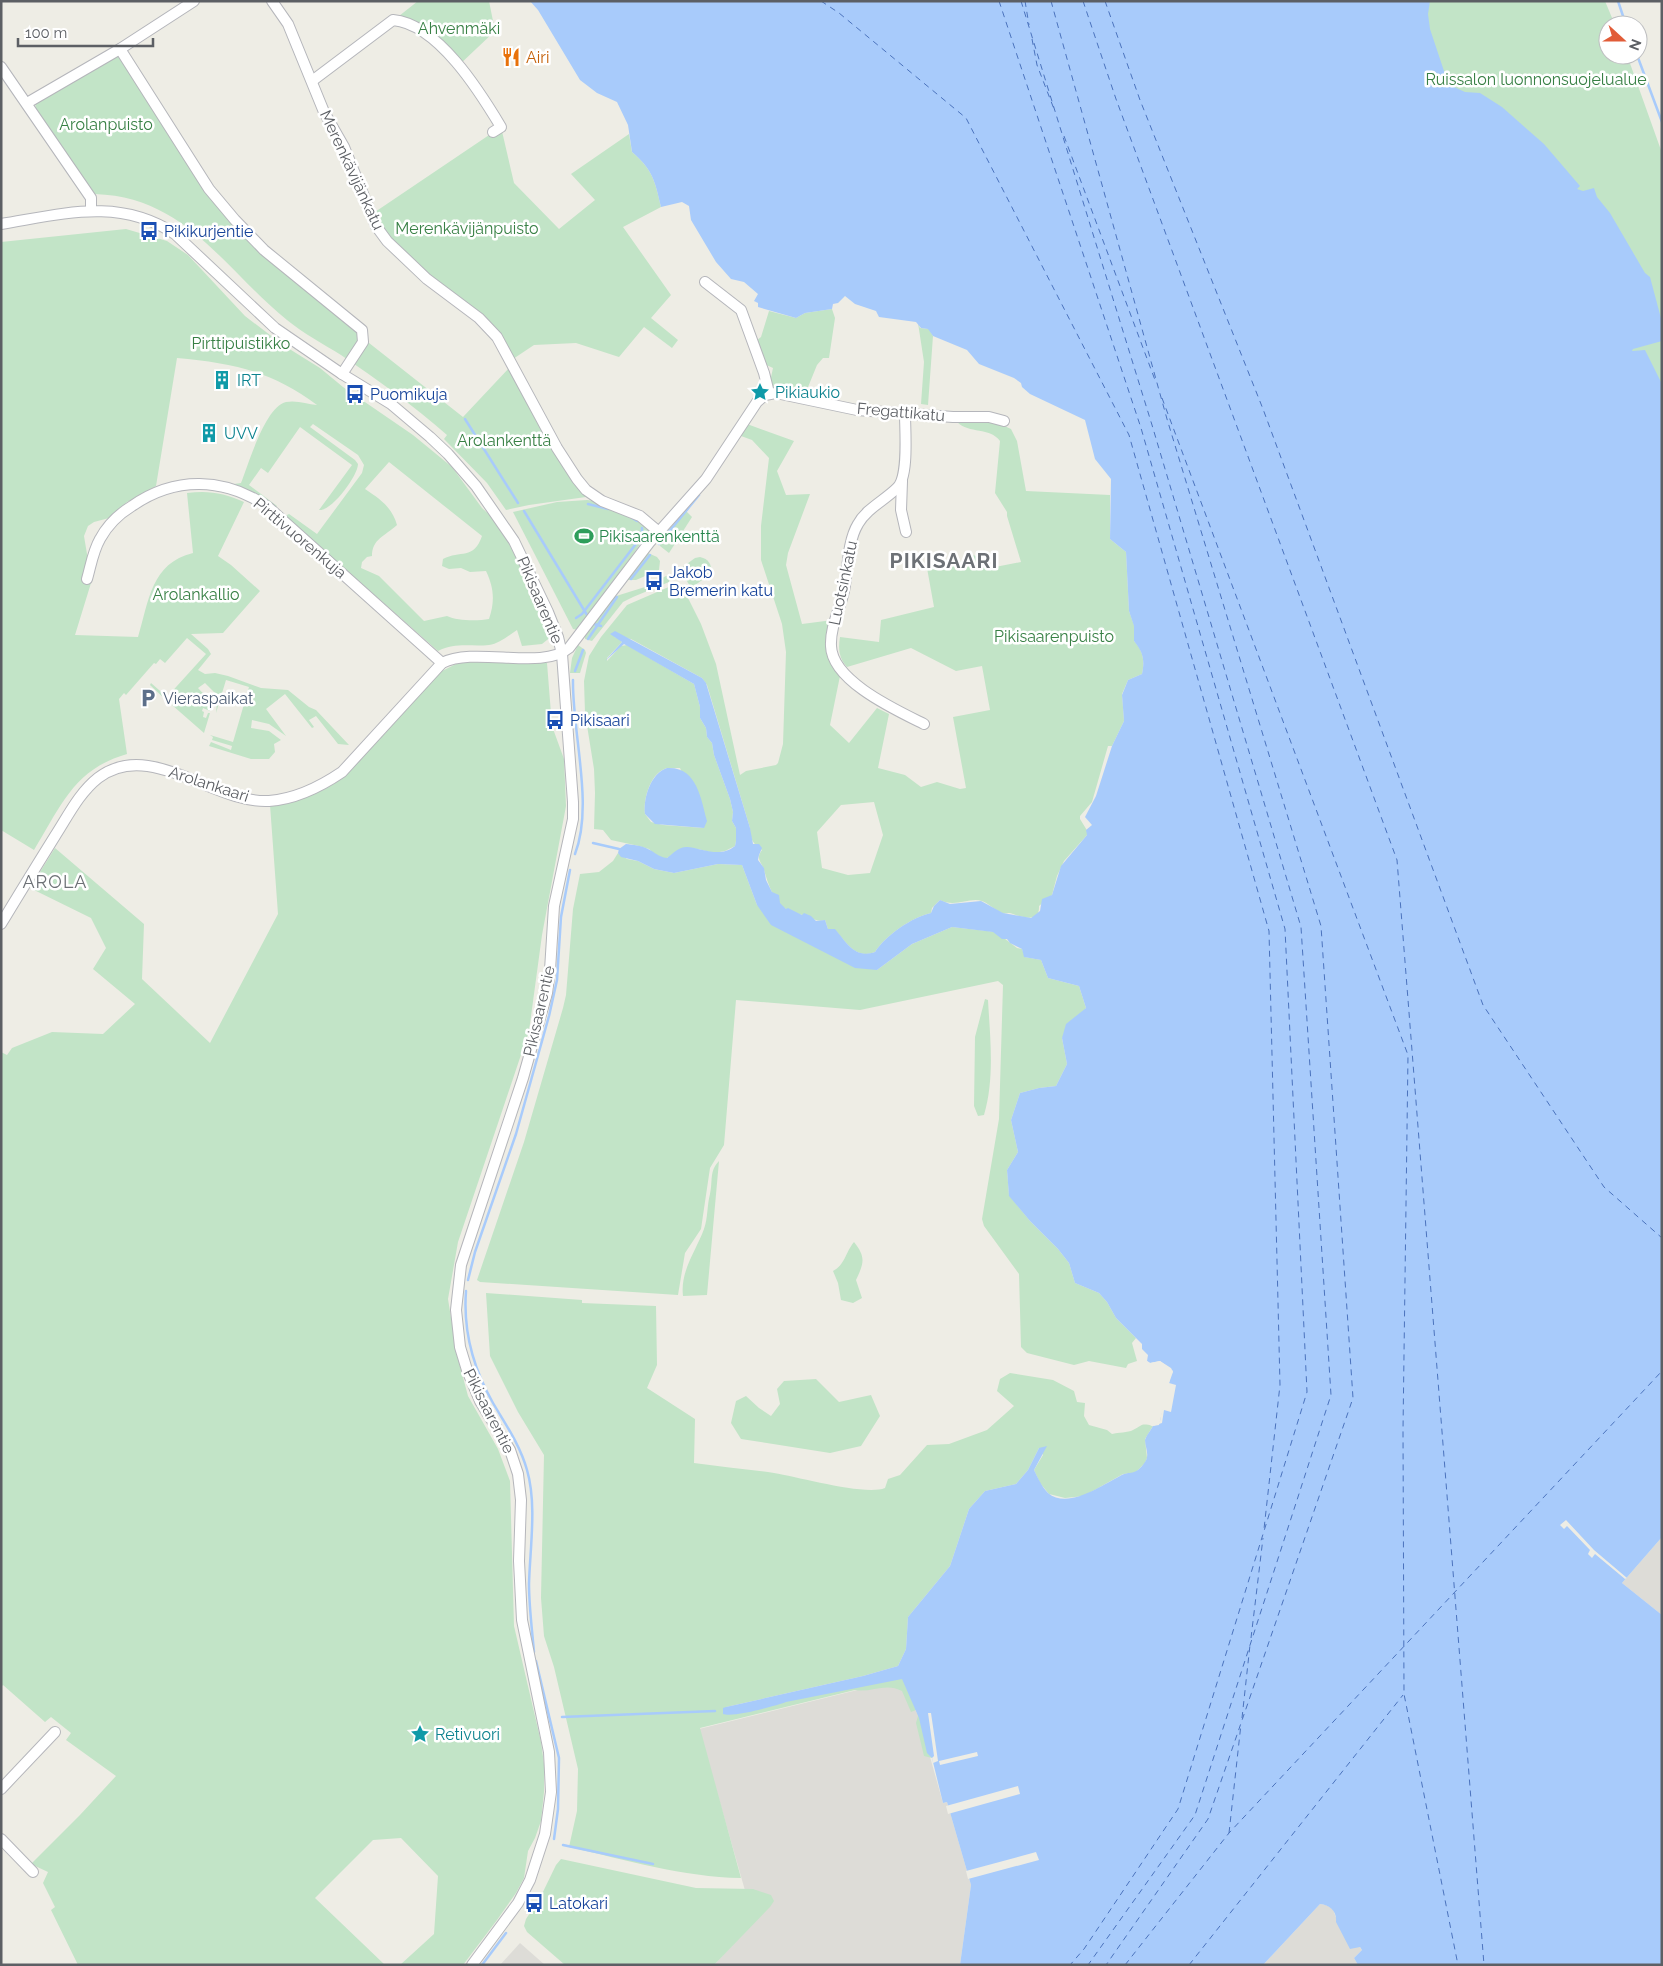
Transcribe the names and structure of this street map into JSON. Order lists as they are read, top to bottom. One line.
{"streets":{"street":["Merenkävijänkatu","Fregattikatu","Pirttivuorenkuja","Luotsinkatu","Pikisaarentie","Arolankaari"]},"crossings":[["Pirttivuorenkuja","Arolankaari"]],"districts":["PIKISAARI","AROLA"],"parks":["Ahvenmäki","Ruissalon luonnonsuojelualue","Arolanpuisto","Merenkävijänpuisto","Pirttipuistikko","Arolankenttä","Arolankallio","Pikisaarenpuisto"],"places":{"restaurant":["Airi"],"bus stop":["Pikikurjentie","Puomikuja","Jakob Bremerin katu","Pikisaari","Latokari"],"building":["IRT","UVV"],"place":["Pikiaukio","Retivuori"],"sports":["Pikisaarenkenttä"],"parking":["Vieraspaikat"]},"scale_bar":"100 m","north":"right"}
